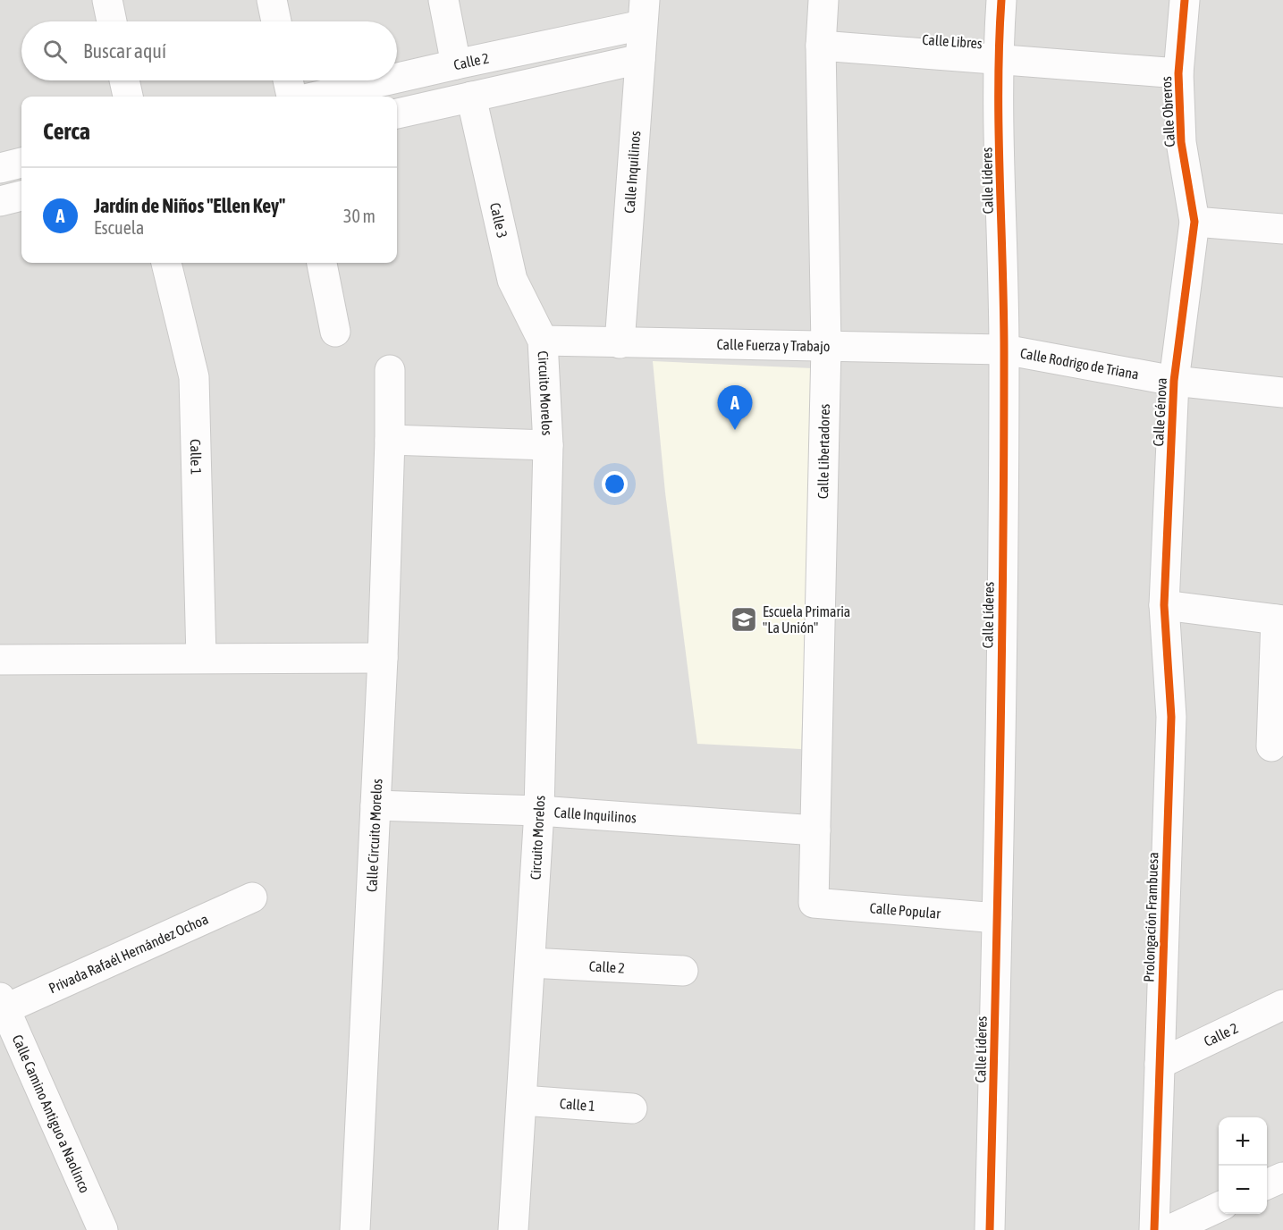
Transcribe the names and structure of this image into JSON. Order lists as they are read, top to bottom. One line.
{"streets":{"street":["Calle Libres","Calle 2","Calle Obreros","Calle Inquilinos","Calle Líderes","Calle 3","Calle Fuerza y Trabajo","Calle Rodrigo de Triana","Circuito Morelos","Calle Génova","Calle Libertadores","Calle 1","Calle Circuito Morelos","Calle Popular","Prolongación Frambuesa","Privada Rafaél Hernández Ochoa","Calle Camino Antiguo a Naolinco"]},"crossings":[["Calle Libres","Calle Obreros"],["Calle Libres","Calle Líderes"],["Calle Libres","Calle Libertadores"],["Calle 2","Calle Inquilinos"],["Calle 2","Circuito Morelos"],["Calle 2","Prolongación Frambuesa"],["Calle Obreros","Calle Génova"],["Calle Inquilinos","Calle Fuerza y Trabajo"],["Calle Inquilinos","Circuito Morelos"],["Calle Inquilinos","Calle Libertadores"],["Calle Inquilinos","Calle Circuito Morelos"],["Calle Líderes","Calle Fuerza y Trabajo"],["Calle Líderes","Calle Rodrigo de Triana"],["Calle Líderes","Calle Popular"],["Calle 3","Calle Fuerza y Trabajo"],["Calle 3","Circuito Morelos"],["Calle Fuerza y Trabajo","Calle Rodrigo de Triana"],["Calle Fuerza y Trabajo","Circuito Morelos"],["Calle Fuerza y Trabajo","Calle Libertadores"],["Calle Rodrigo de Triana","Calle Génova"],["Circuito Morelos","Calle 1"],["Circuito Morelos","Calle Circuito Morelos"],["Calle Génova","Prolongación Frambuesa"],["Calle Libertadores","Calle Popular"],["Privada Rafaél Hernández Ochoa","Calle Camino Antiguo a Naolinco"]],"places":{"school or university":["Escuela Primaria \"La Unión\""]},"page":{"search":"Buscar aquí","heading":"Cerca","list":[{"mark":"A","name":"Jardín de Niños \"Ellen Key\"","note":"Escuela","value":"30 m"}],"pins":"A","map_buttons":["+","−"]}}
